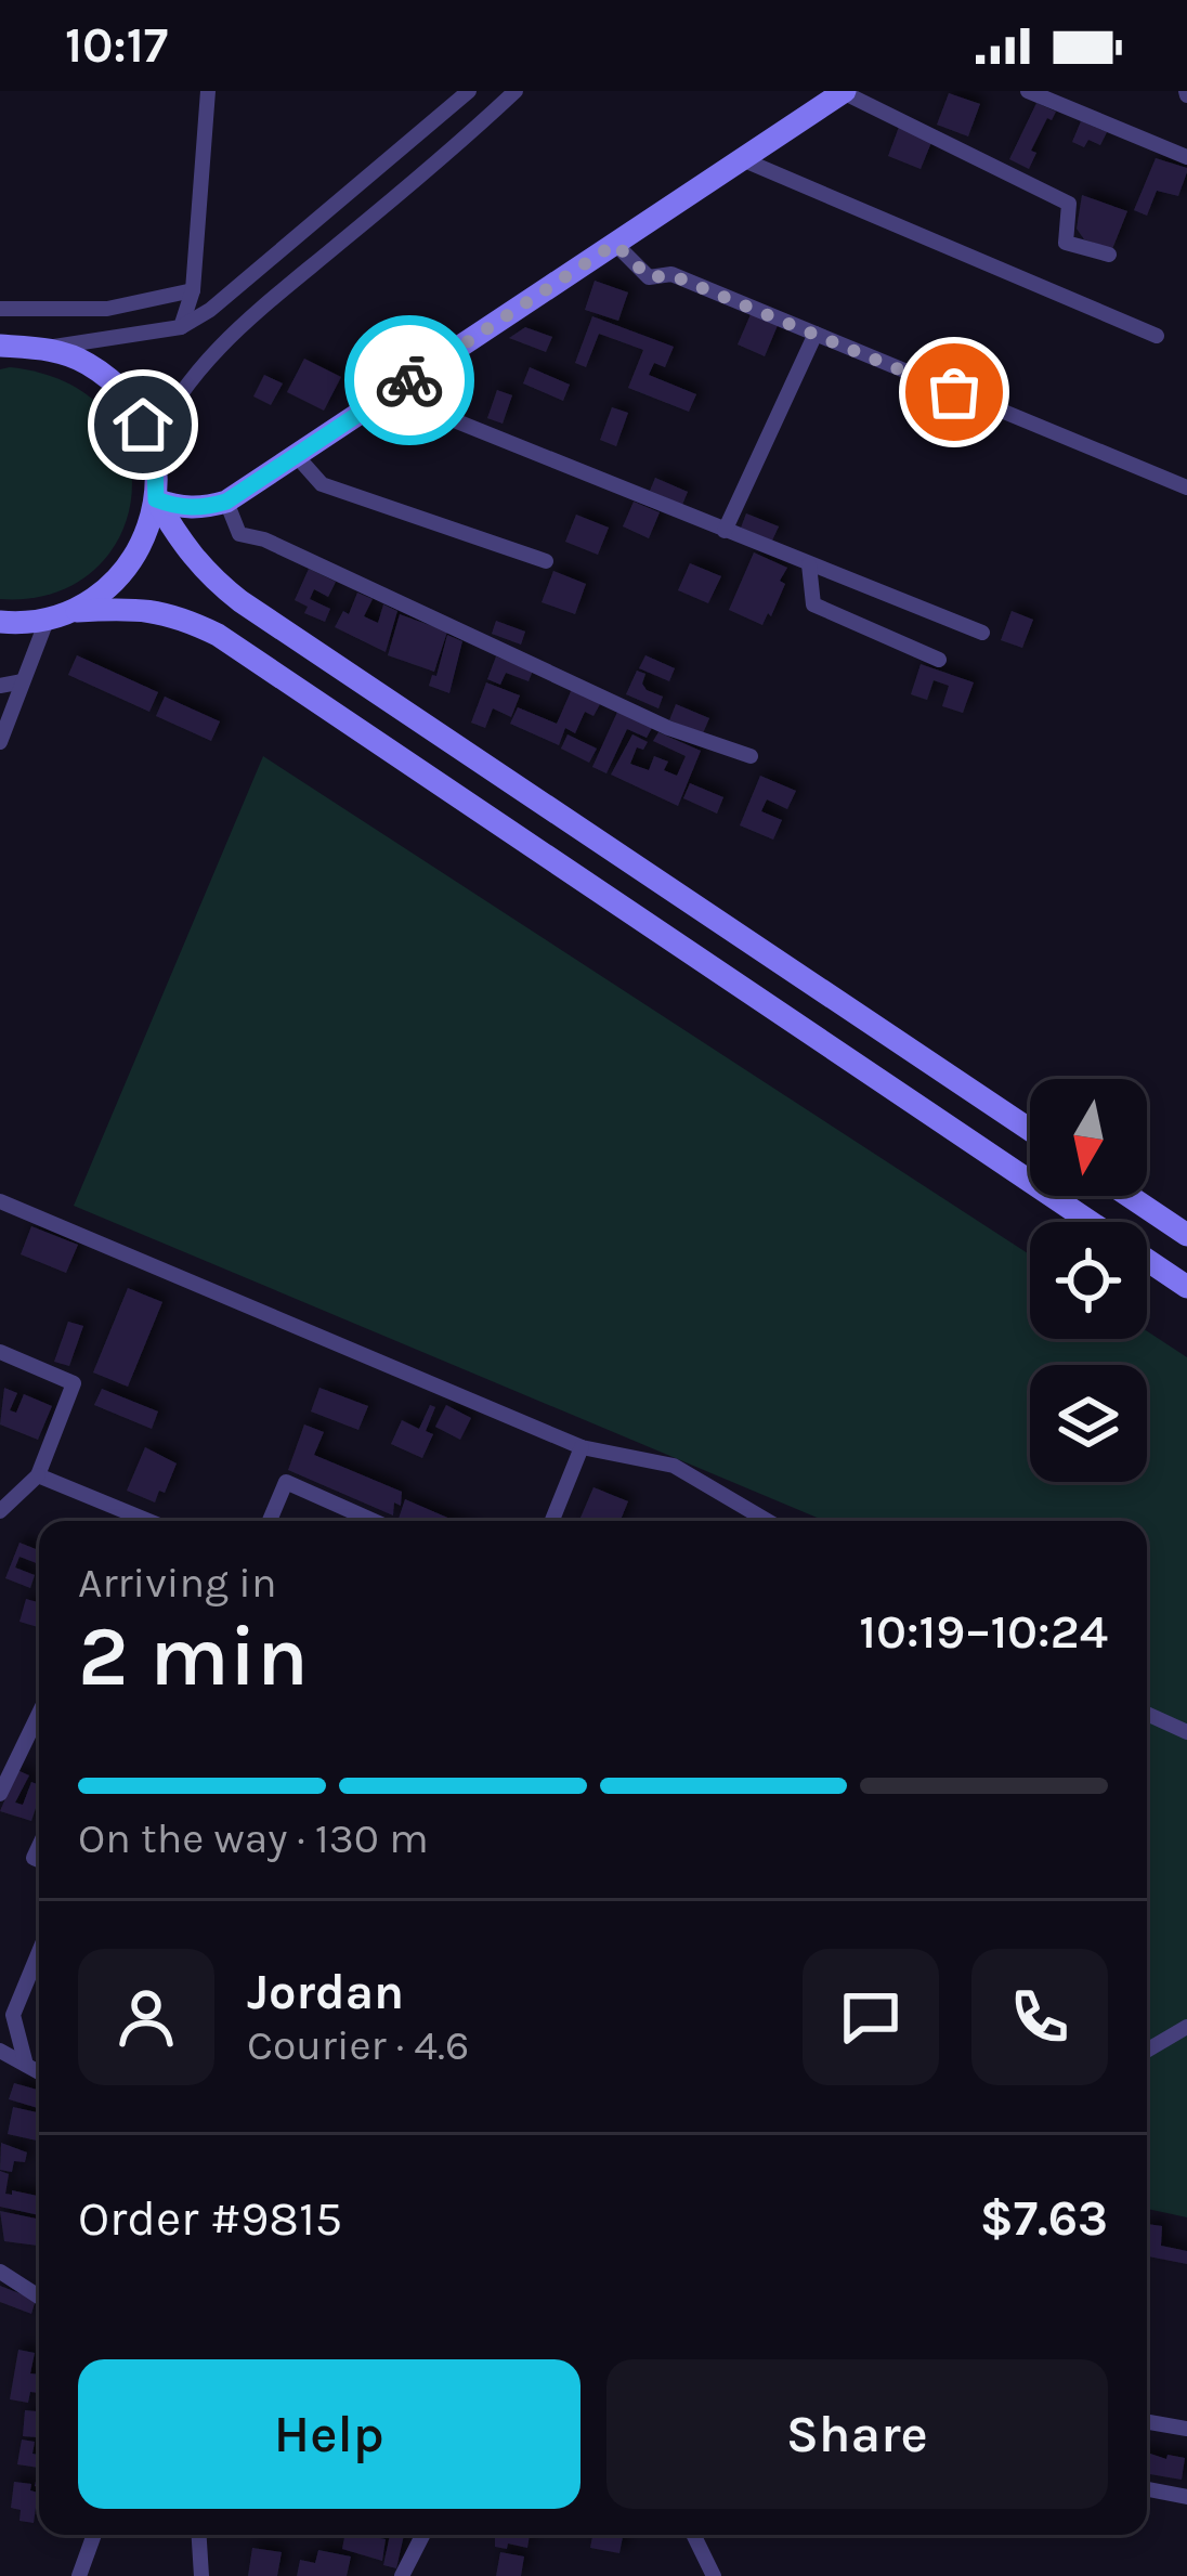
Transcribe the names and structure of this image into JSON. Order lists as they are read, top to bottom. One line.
{"north":"bottom","page":{"status":"10:17","heading":["2 min","Arriving in","10:19–10:24"],"panel":["Jordan","Courier · 4.6","Order #9815","$7.63"],"bar":"On the way · 130 m","buttons":["Help","Share"]}}
